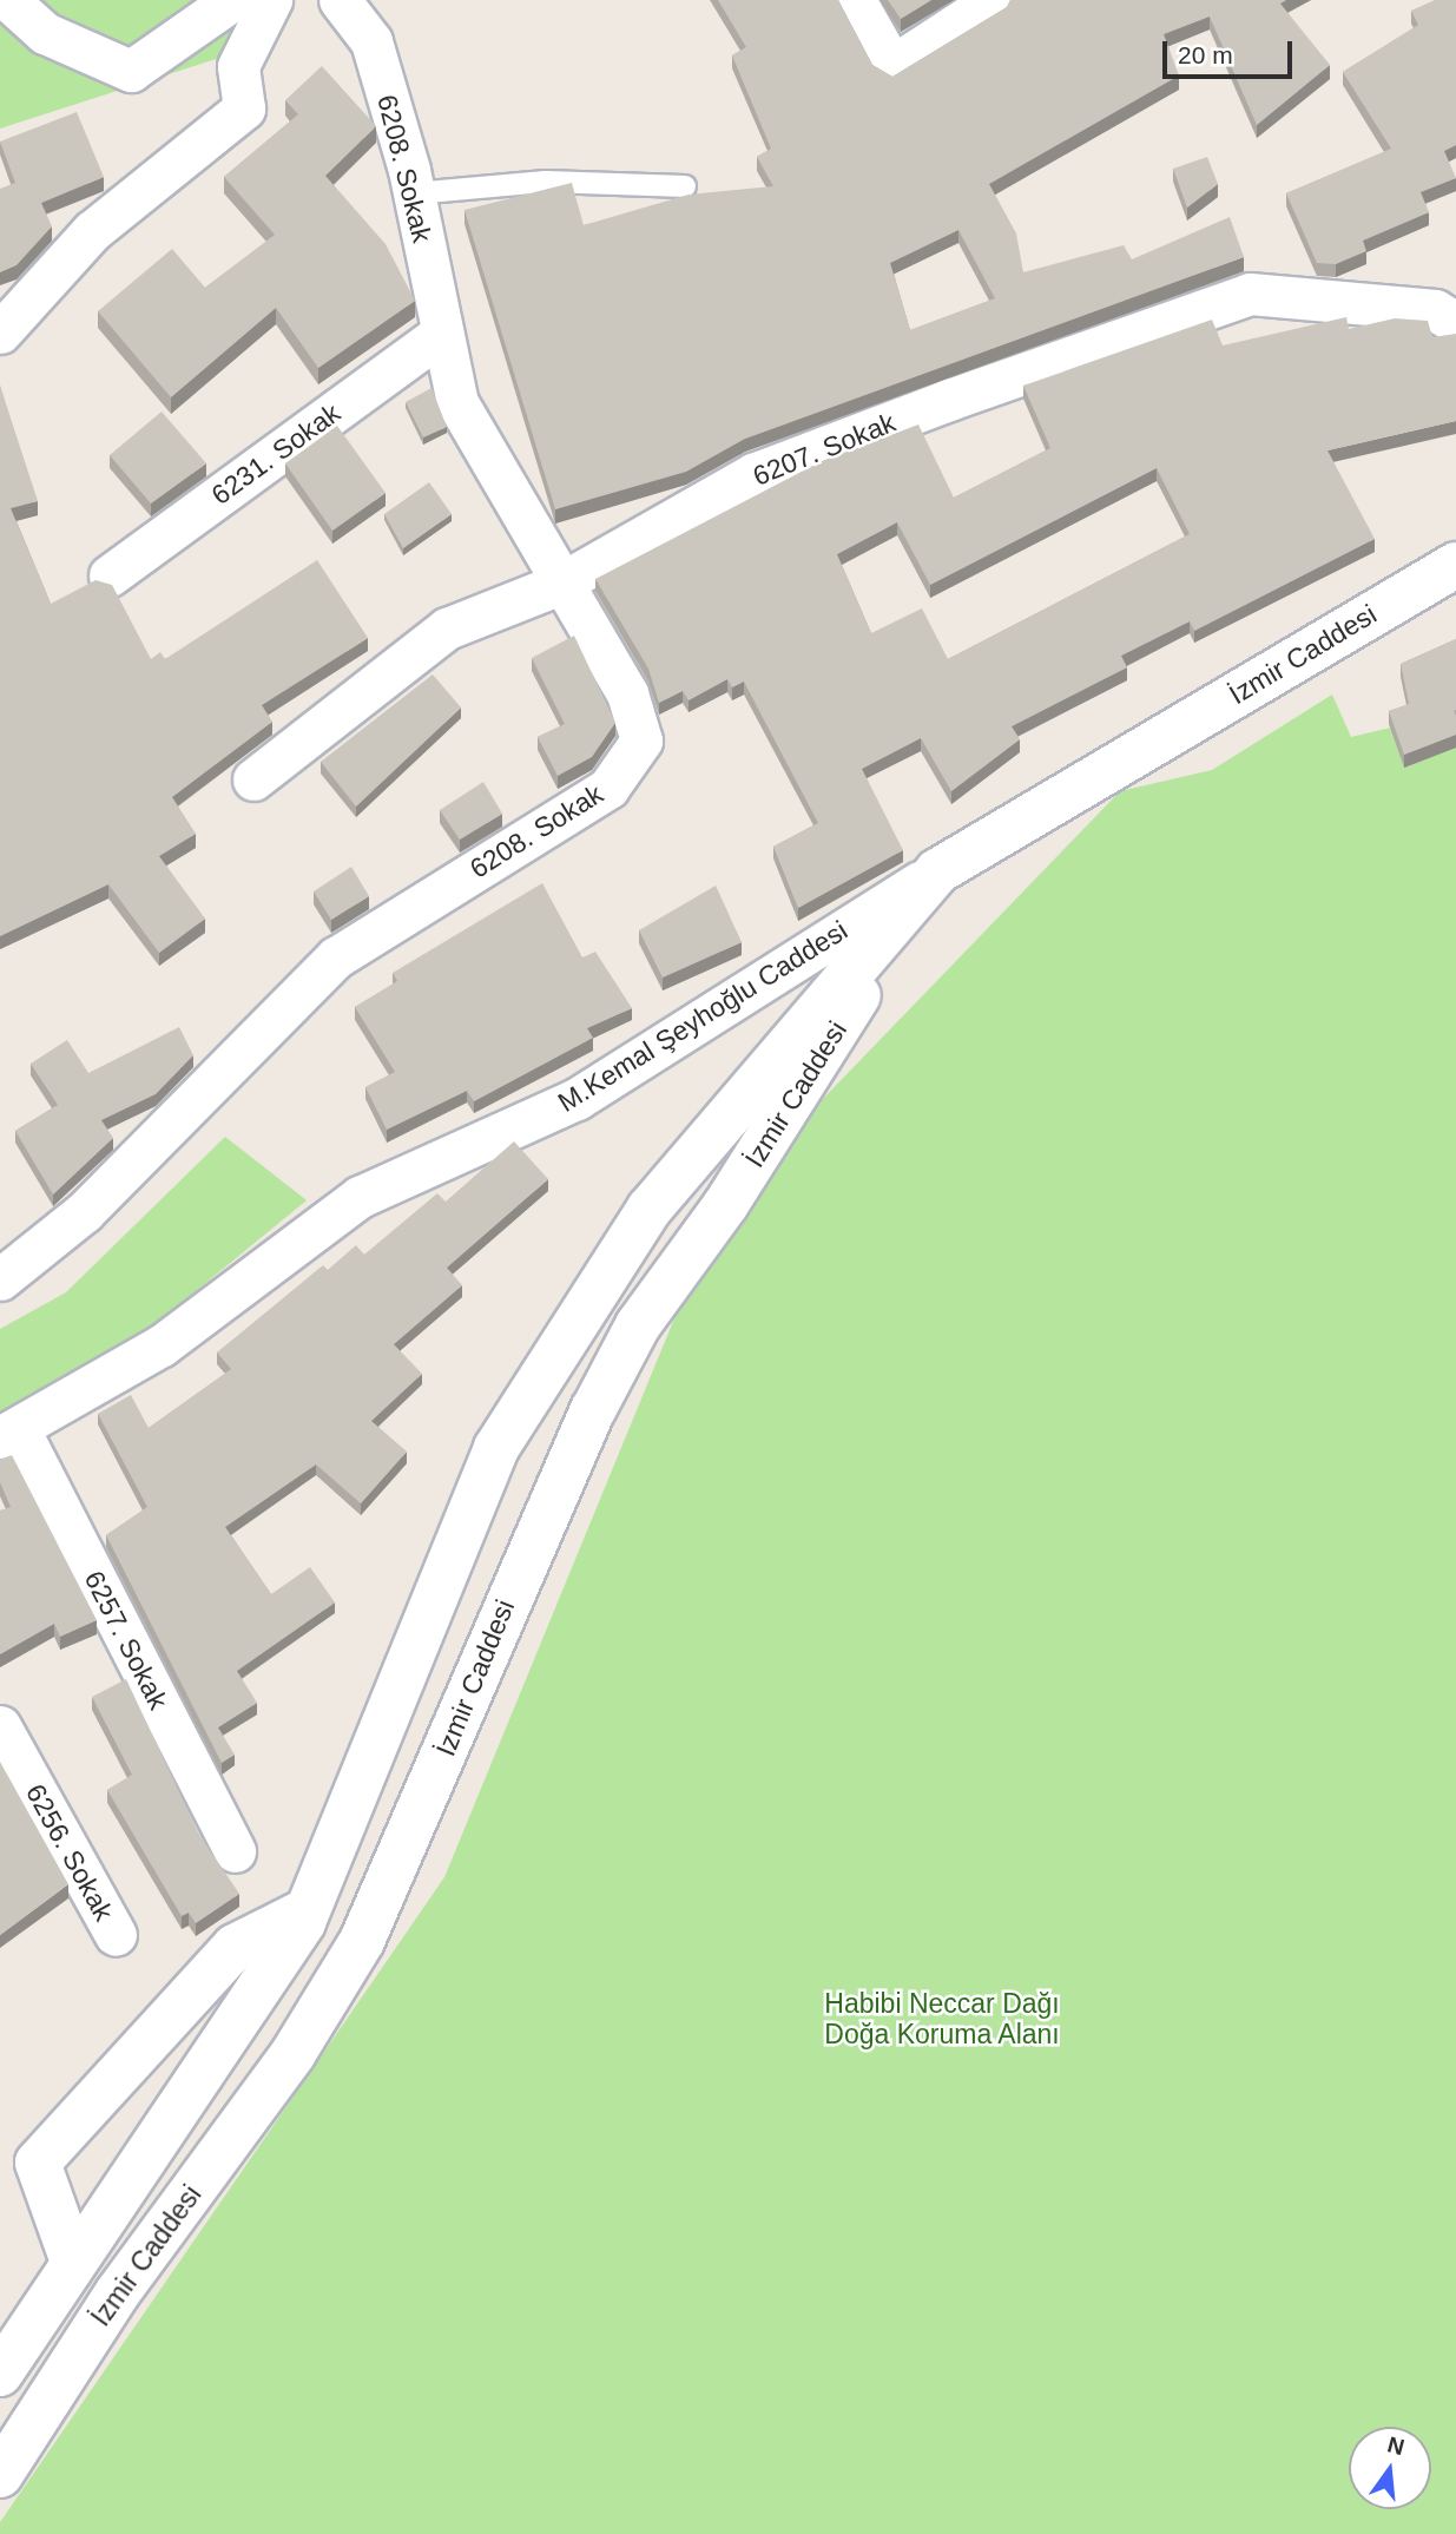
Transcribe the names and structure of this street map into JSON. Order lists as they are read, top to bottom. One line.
{"streets":{"street":["6208. Sokak","6207. Sokak","6231. Sokak","İzmir Caddesi","M.Kemal Şeyhoğlu Caddesi","6257. Sokak","6256. Sokak"]},"crossings":[["6208. Sokak","6207. Sokak"],["6208. Sokak","6231. Sokak"],["İzmir Caddesi","M.Kemal Şeyhoğlu Caddesi"],["M.Kemal Şeyhoğlu Caddesi","6257. Sokak"]],"parks":["Habibi Neccar Dağı Doğa Koruma Alanı"],"scale_bar":"20 m","north":"top"}
